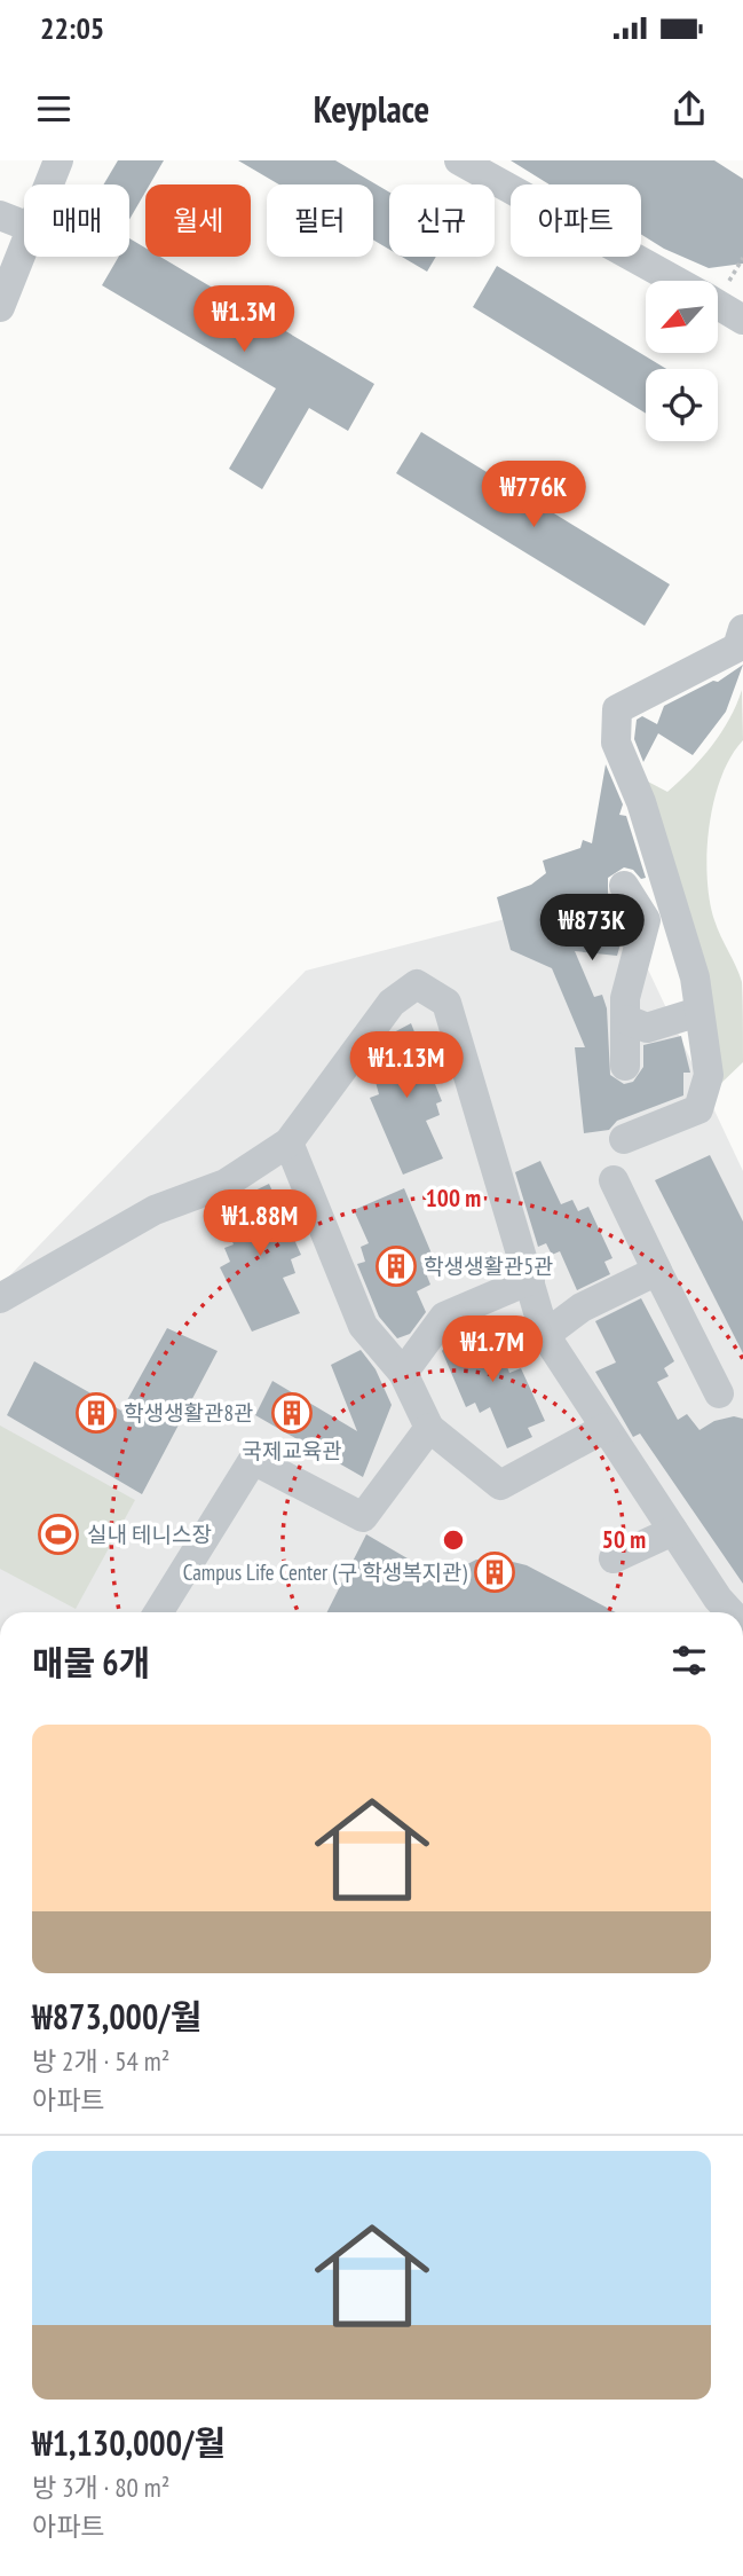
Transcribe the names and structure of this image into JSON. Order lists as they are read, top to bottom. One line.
{"places":{"building":["학생생활관5관","학생생활관8관","국제교육관","Campus Life Center (구 학생복지관)"],"sports":["실내 테니스장"]},"north":"bottom left","page":{"status":"22:05","header":"Keyplace","chip":["매매","월세","필터","신규","아파트"],"price":["₩1.3M","₩776K","₩873K","₩1.13M","₩1.88M","₩1.7M"],"heading":"매물 6개","list":[{"name":"₩873,000/월","note":"방 2개 · 54 m² · 아파트"},{"name":"₩1,130,000/월","note":"방 3개 · 80 m² · 아파트"}]},"rings":["100 m","50 m"]}
